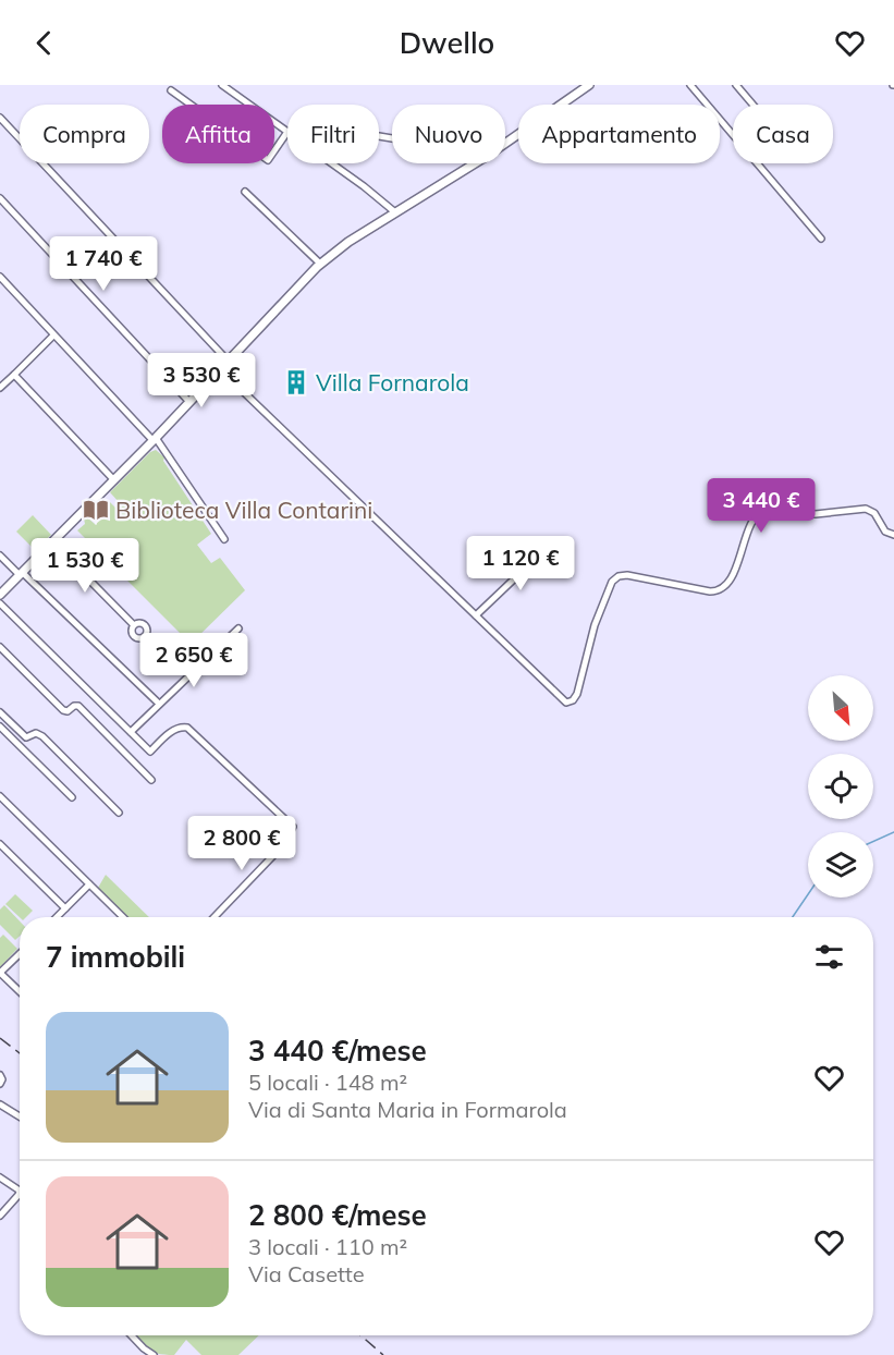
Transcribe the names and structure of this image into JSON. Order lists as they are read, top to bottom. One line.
{"places":{"building":["Villa Fornarola"],"library":["Biblioteca Villa Contarini"]},"north":"bottom right","page":{"header":"Dwello","chip":["Compra","Affitta","Filtri","Nuovo","Appartamento","Casa"],"price":["1 740 €","3 530 €","3 440 €","1 120 €","1 530 €","2 650 €","2 800 €"],"heading":"7 immobili","list":[{"name":"3 440 €/mese","note":"5 locali · 148 m² · Via di Santa Maria in Formarola"},{"name":"2 800 €/mese","note":"3 locali · 110 m² · Via Casette"}]}}
